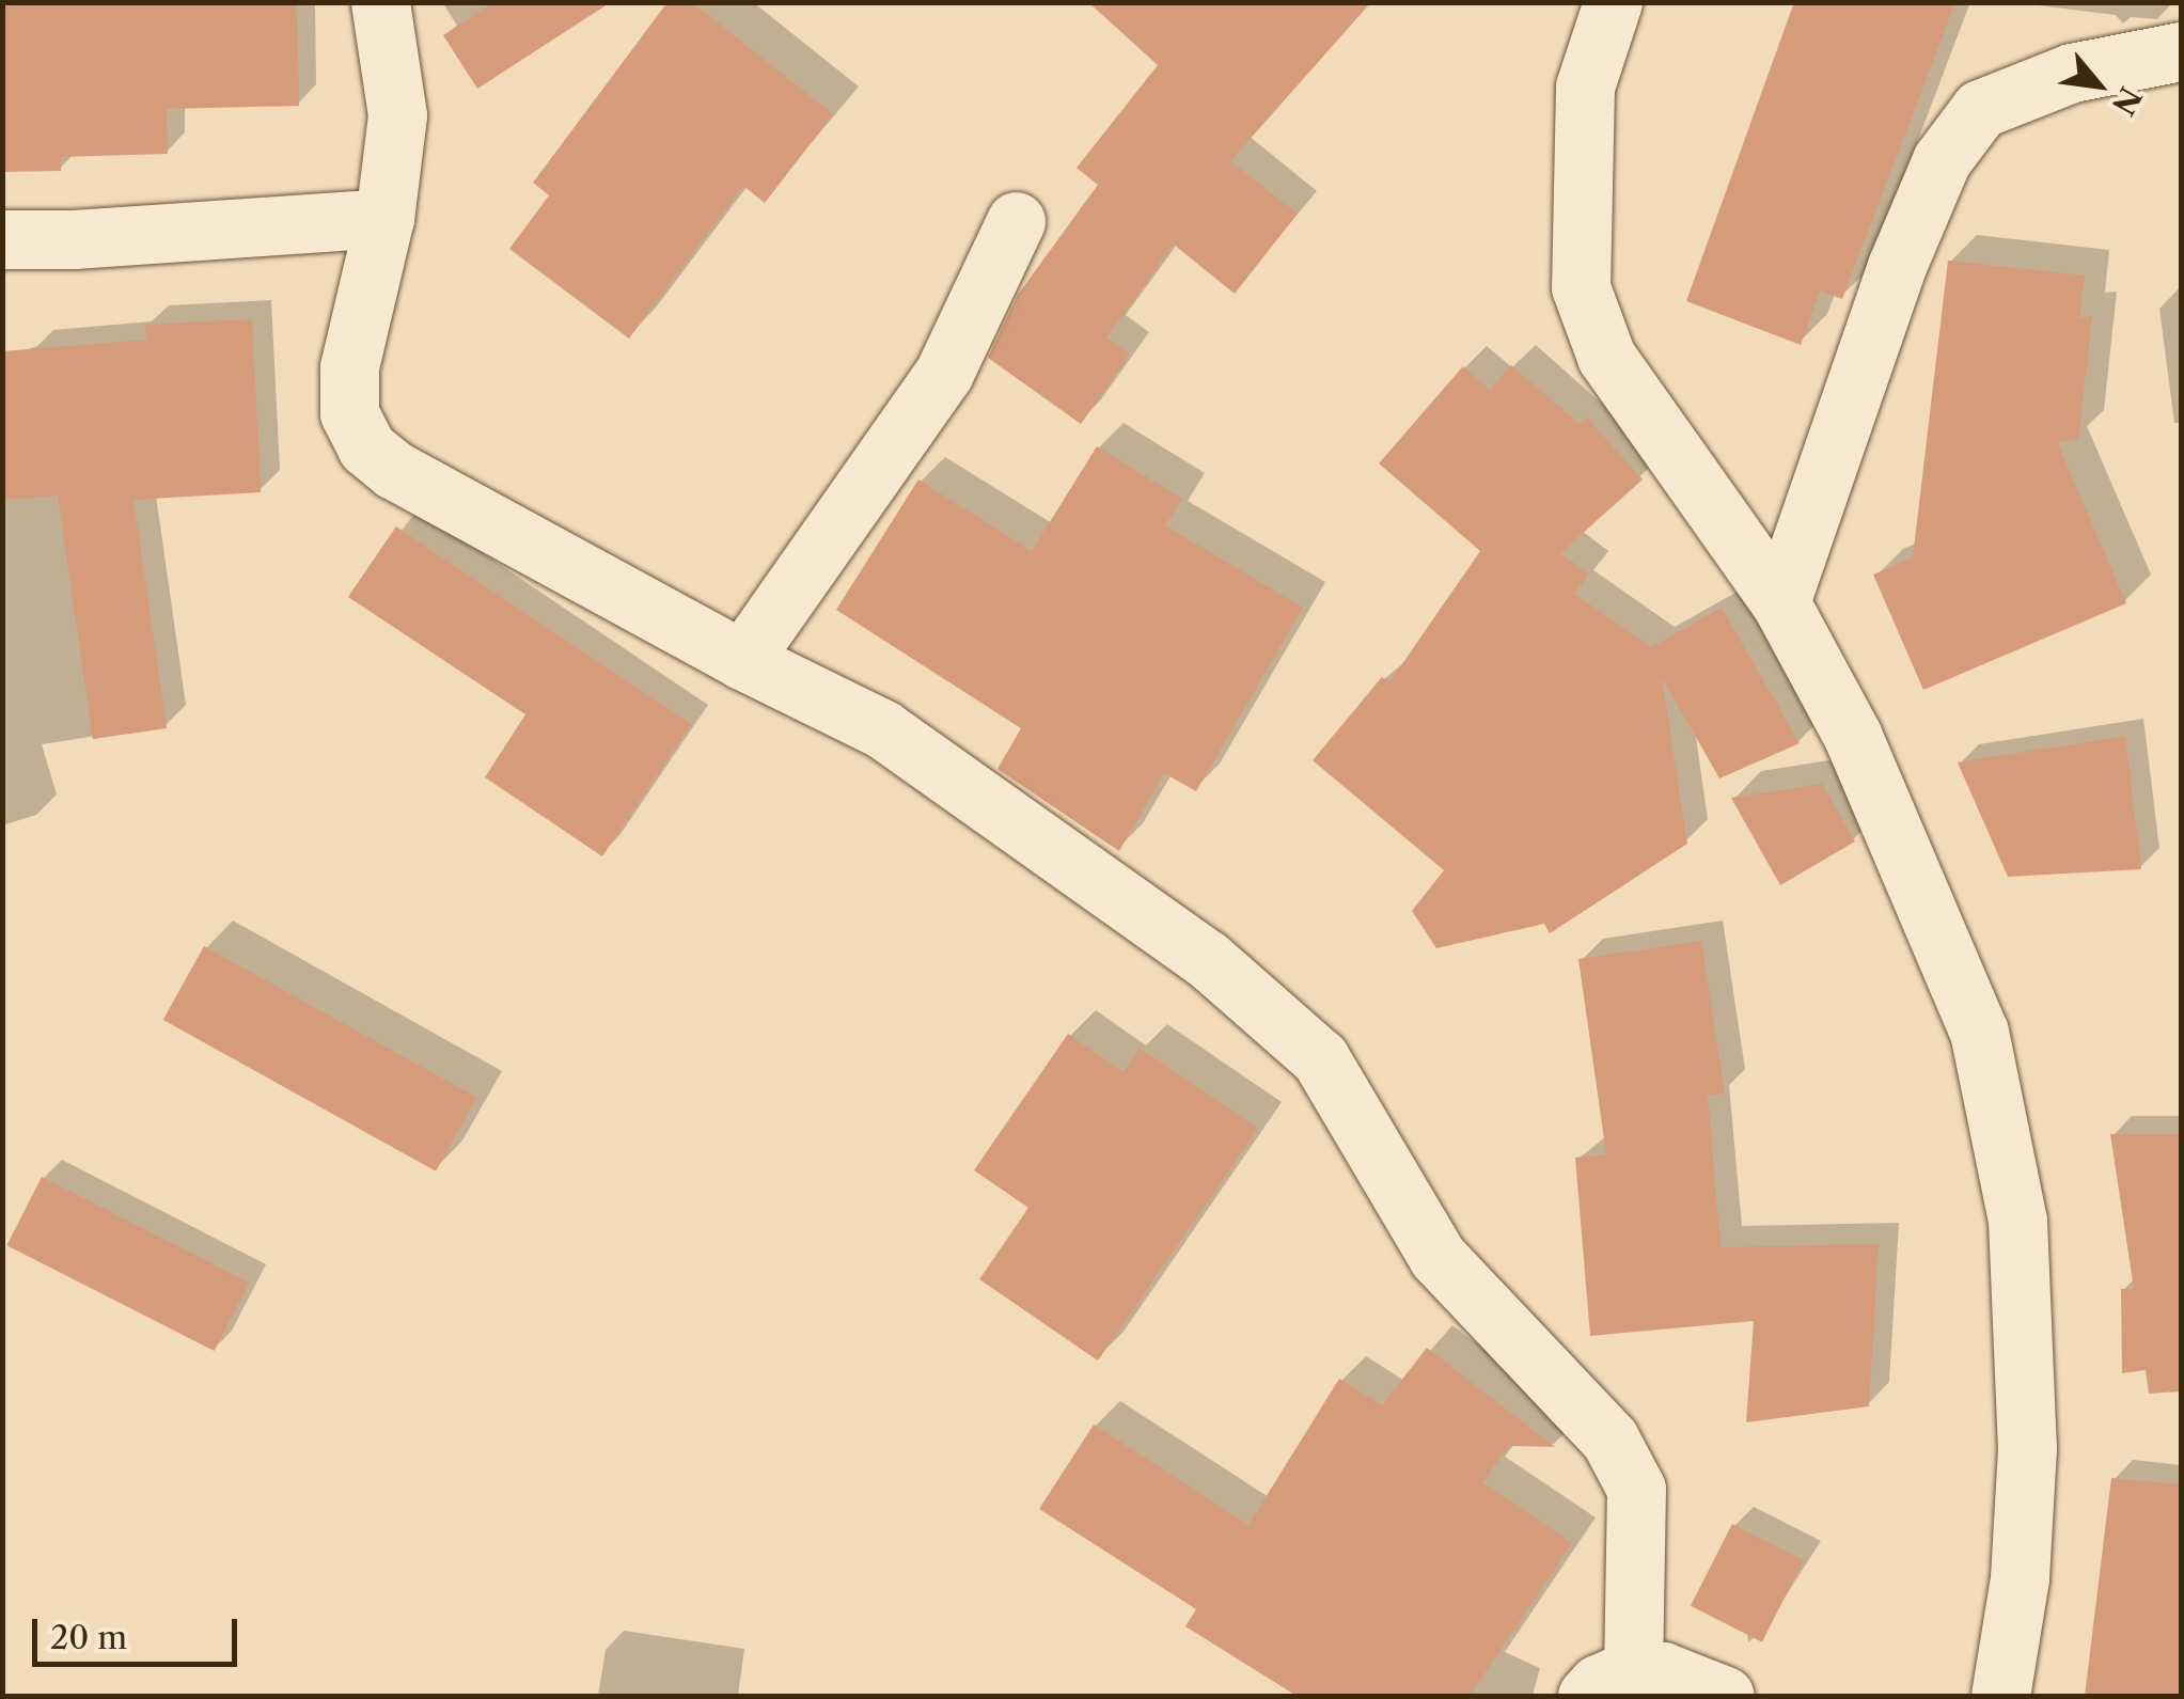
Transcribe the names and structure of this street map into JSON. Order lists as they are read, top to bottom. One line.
{"scale_bar":"20 m","north":"bottom right"}
